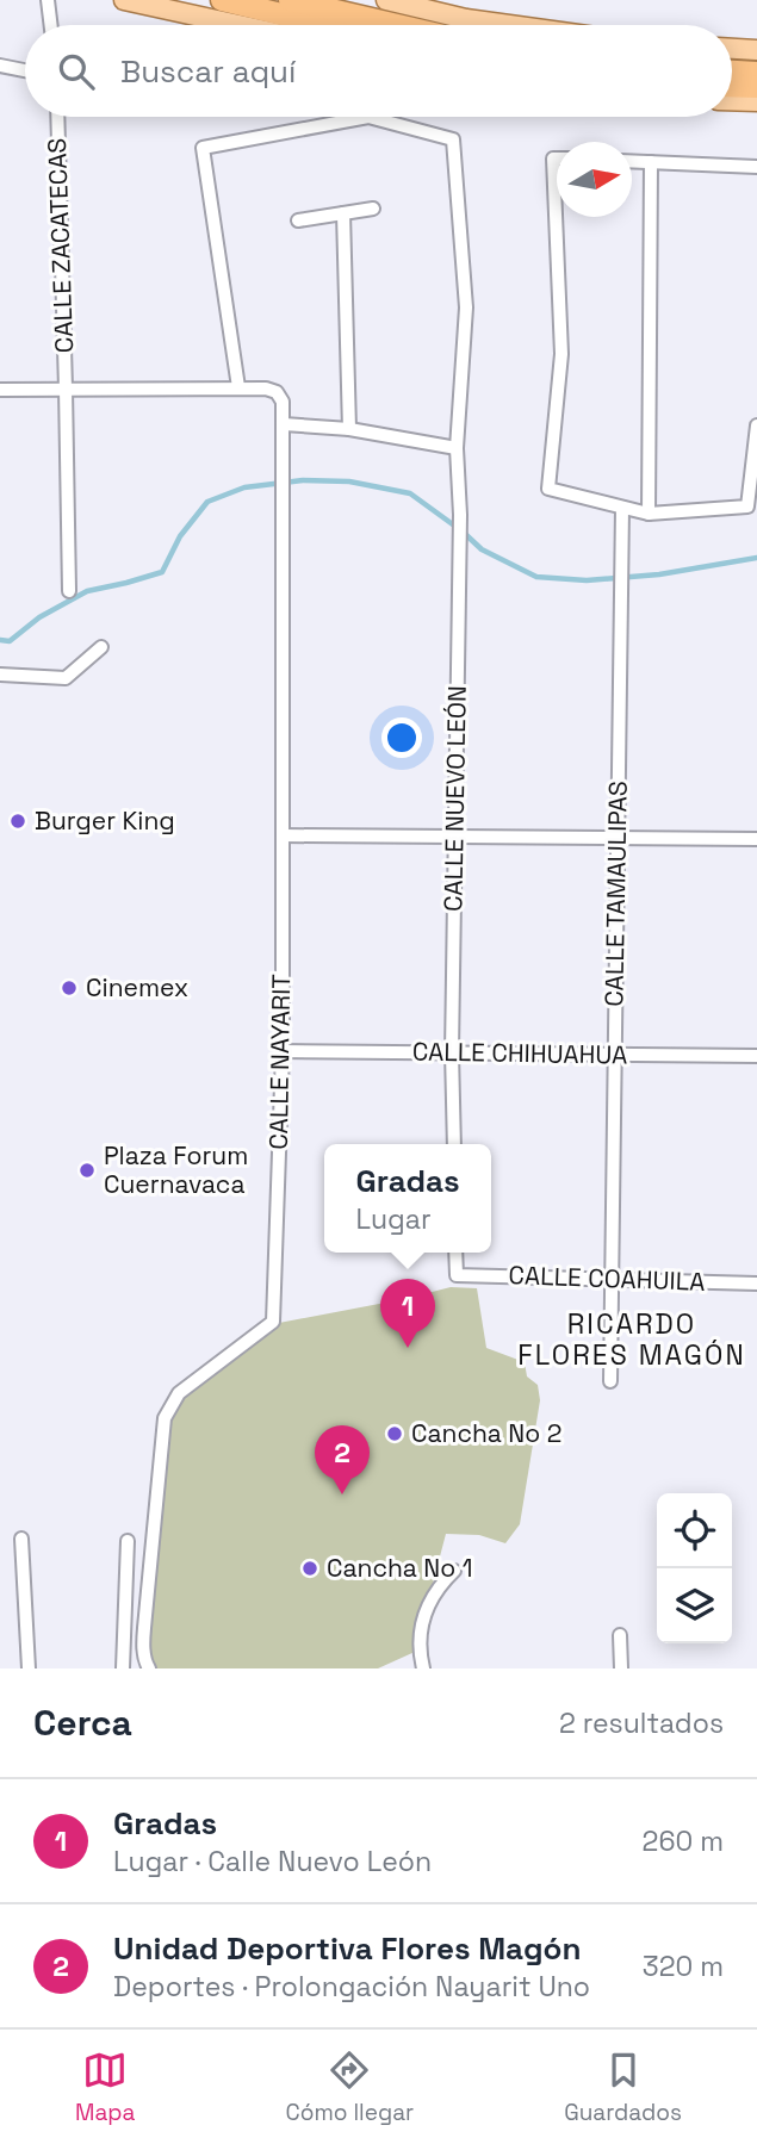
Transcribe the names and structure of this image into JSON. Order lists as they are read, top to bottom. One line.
{"streets":{"street":["CALLE ZACATECAS","CALLE NUEVO LEÓN","CALLE TAMAULIPAS","CALLE CHIHUAHUA","CALLE NAYARIT","CALLE COAHUILA"]},"crossings":[["CALLE NUEVO LEÓN","CALLE CHIHUAHUA"],["CALLE NUEVO LEÓN","CALLE NAYARIT"],["CALLE TAMAULIPAS","CALLE CHIHUAHUA"],["CALLE TAMAULIPAS","CALLE COAHUILA"],["CALLE CHIHUAHUA","CALLE NAYARIT"]],"districts":["RICARDO FLORES MAGÓN"],"places":["Burger King","Cinemex","Plaza Forum Cuernavaca","Cancha No 2","Cancha No 1"],"north":"right","page":{"search":"Buscar aquí","popup":["Gradas","Lugar"],"pins":["1","2"],"heading":["Cerca","2 resultados"],"list":[{"mark":"1","name":"Gradas","note":"Lugar · Calle Nuevo León","value":"260 m"},{"mark":"2","name":"Unidad Deportiva Flores Magón","note":"Deportes · Prolongación Nayarit Uno","value":"320 m"}],"nav":["Mapa","Cómo llegar","Guardados"]}}
